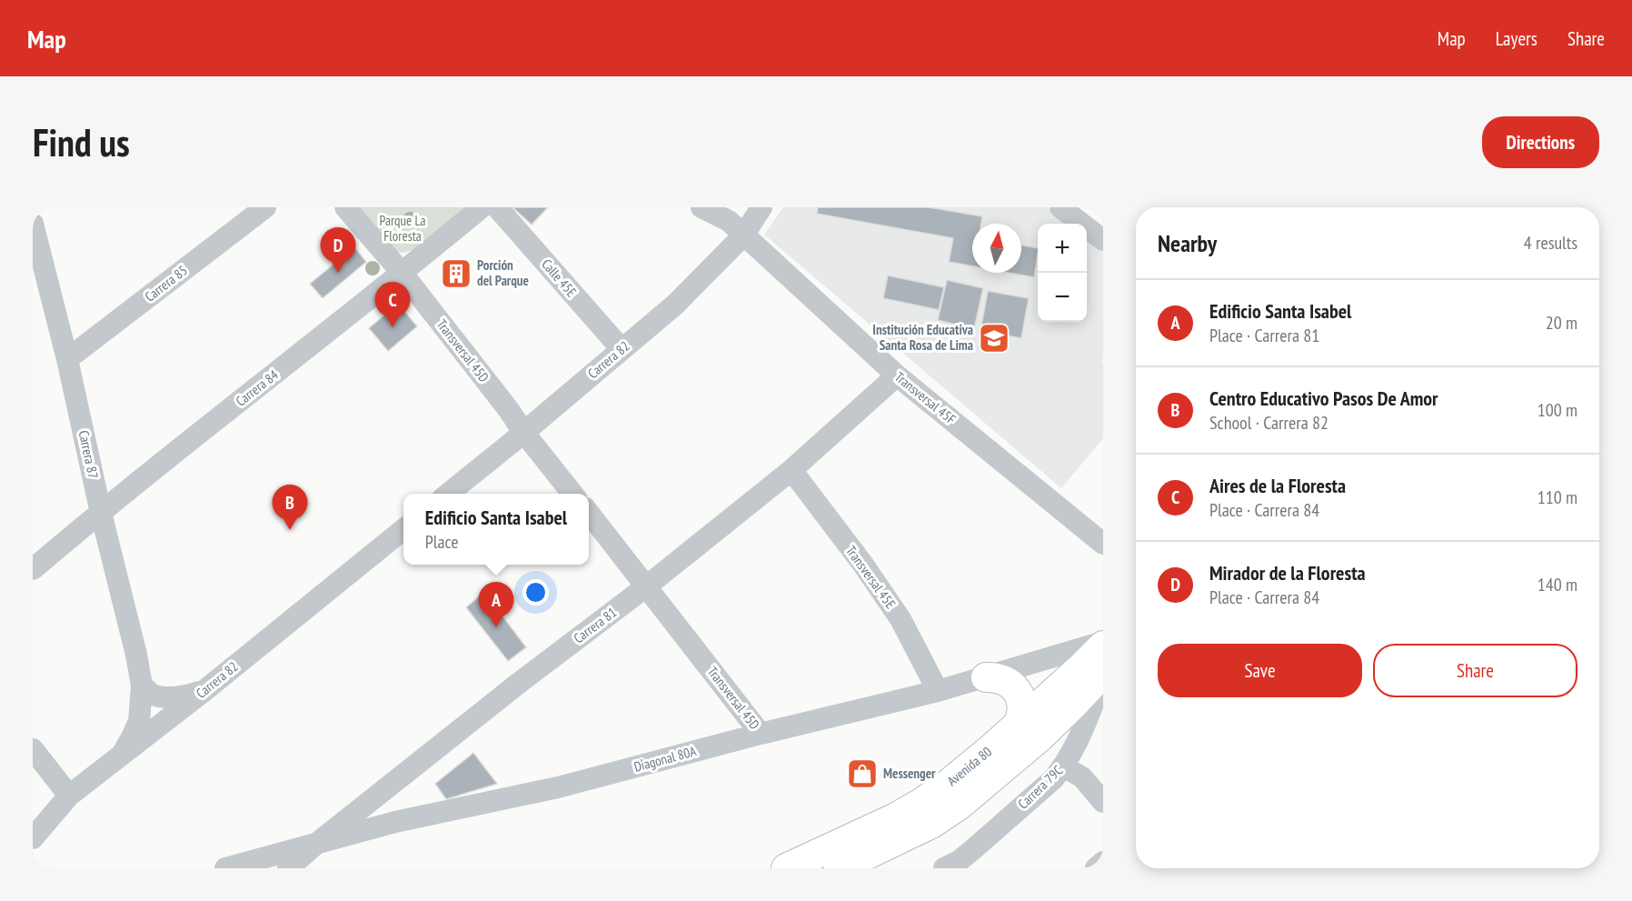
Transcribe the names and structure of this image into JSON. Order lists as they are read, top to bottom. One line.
{"streets":{"main road":["Avenida 80"],"street":["Calle 45E","Carrera 85","Transversal 45D","Carrera 82","Carrera 84","Transversal 45F","Carrera 87","Transversal 45E","Carrera 81","Diagonal 80A","Carrera 79C"]},"crossings":[["Calle 45E","Carrera 82"],["Carrera 85","Carrera 87"],["Transversal 45D","Carrera 82"],["Transversal 45D","Carrera 84"],["Transversal 45D","Carrera 81"],["Transversal 45D","Diagonal 80A"],["Carrera 82","Transversal 45F"],["Carrera 82","Carrera 87"],["Carrera 84","Carrera 87"],["Transversal 45F","Carrera 81"],["Transversal 45E","Carrera 81"],["Transversal 45E","Diagonal 80A"],["Carrera 81","Diagonal 80A"],["Diagonal 80A","Avenida 80"]],"parks":["Parque La Floresta"],"places":{"building":["Porción del Parque"],"school or university":["Institución Educativa Santa Rosa de Lima"],"shop":["Messenger"]},"north":"top","page":{"header":"Map","nav":["Map","Layers","Share"],"buttons":["Directions",["Save","Share"]],"title":"Find us","heading":["Nearby","4 results"],"map_buttons":["+","−"],"pins":["D","C","B","A"],"list":[{"mark":"A","name":"Edificio Santa Isabel","note":"Place · Carrera 81","value":"20 m"},{"mark":"B","name":"Centro Educativo Pasos De Amor","note":"School · Carrera 82","value":"100 m"},{"mark":"C","name":"Aires de la Floresta","note":"Place · Carrera 84","value":"110 m"},{"mark":"D","name":"Mirador de la Floresta","note":"Place · Carrera 84","value":"140 m"}],"popup":["Edificio Santa Isabel","Place"]}}
